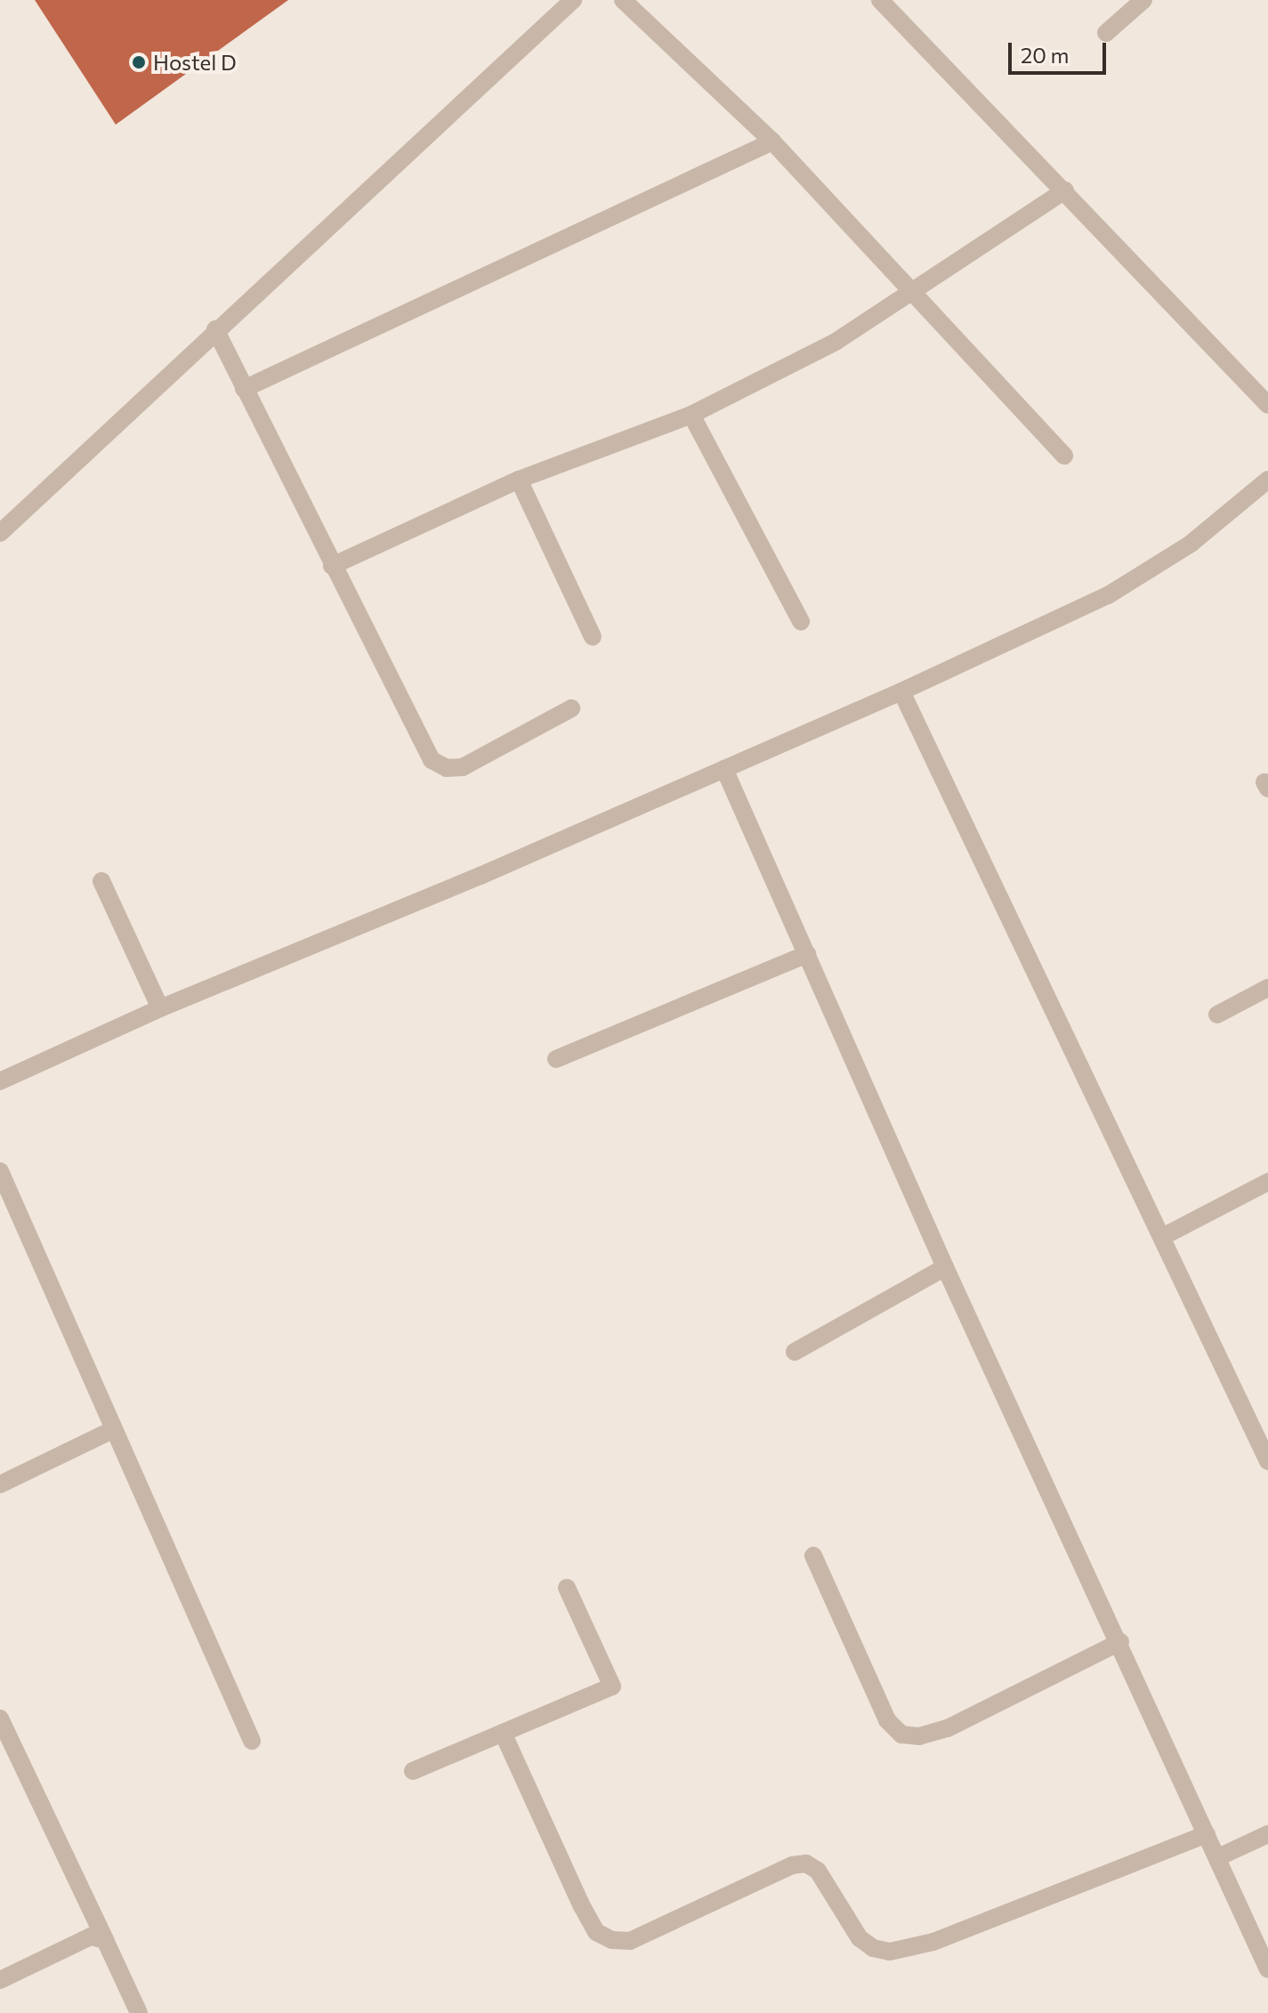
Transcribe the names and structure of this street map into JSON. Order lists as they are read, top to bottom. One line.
{"places":["Hostel D"],"scale_bar":"20 m"}
